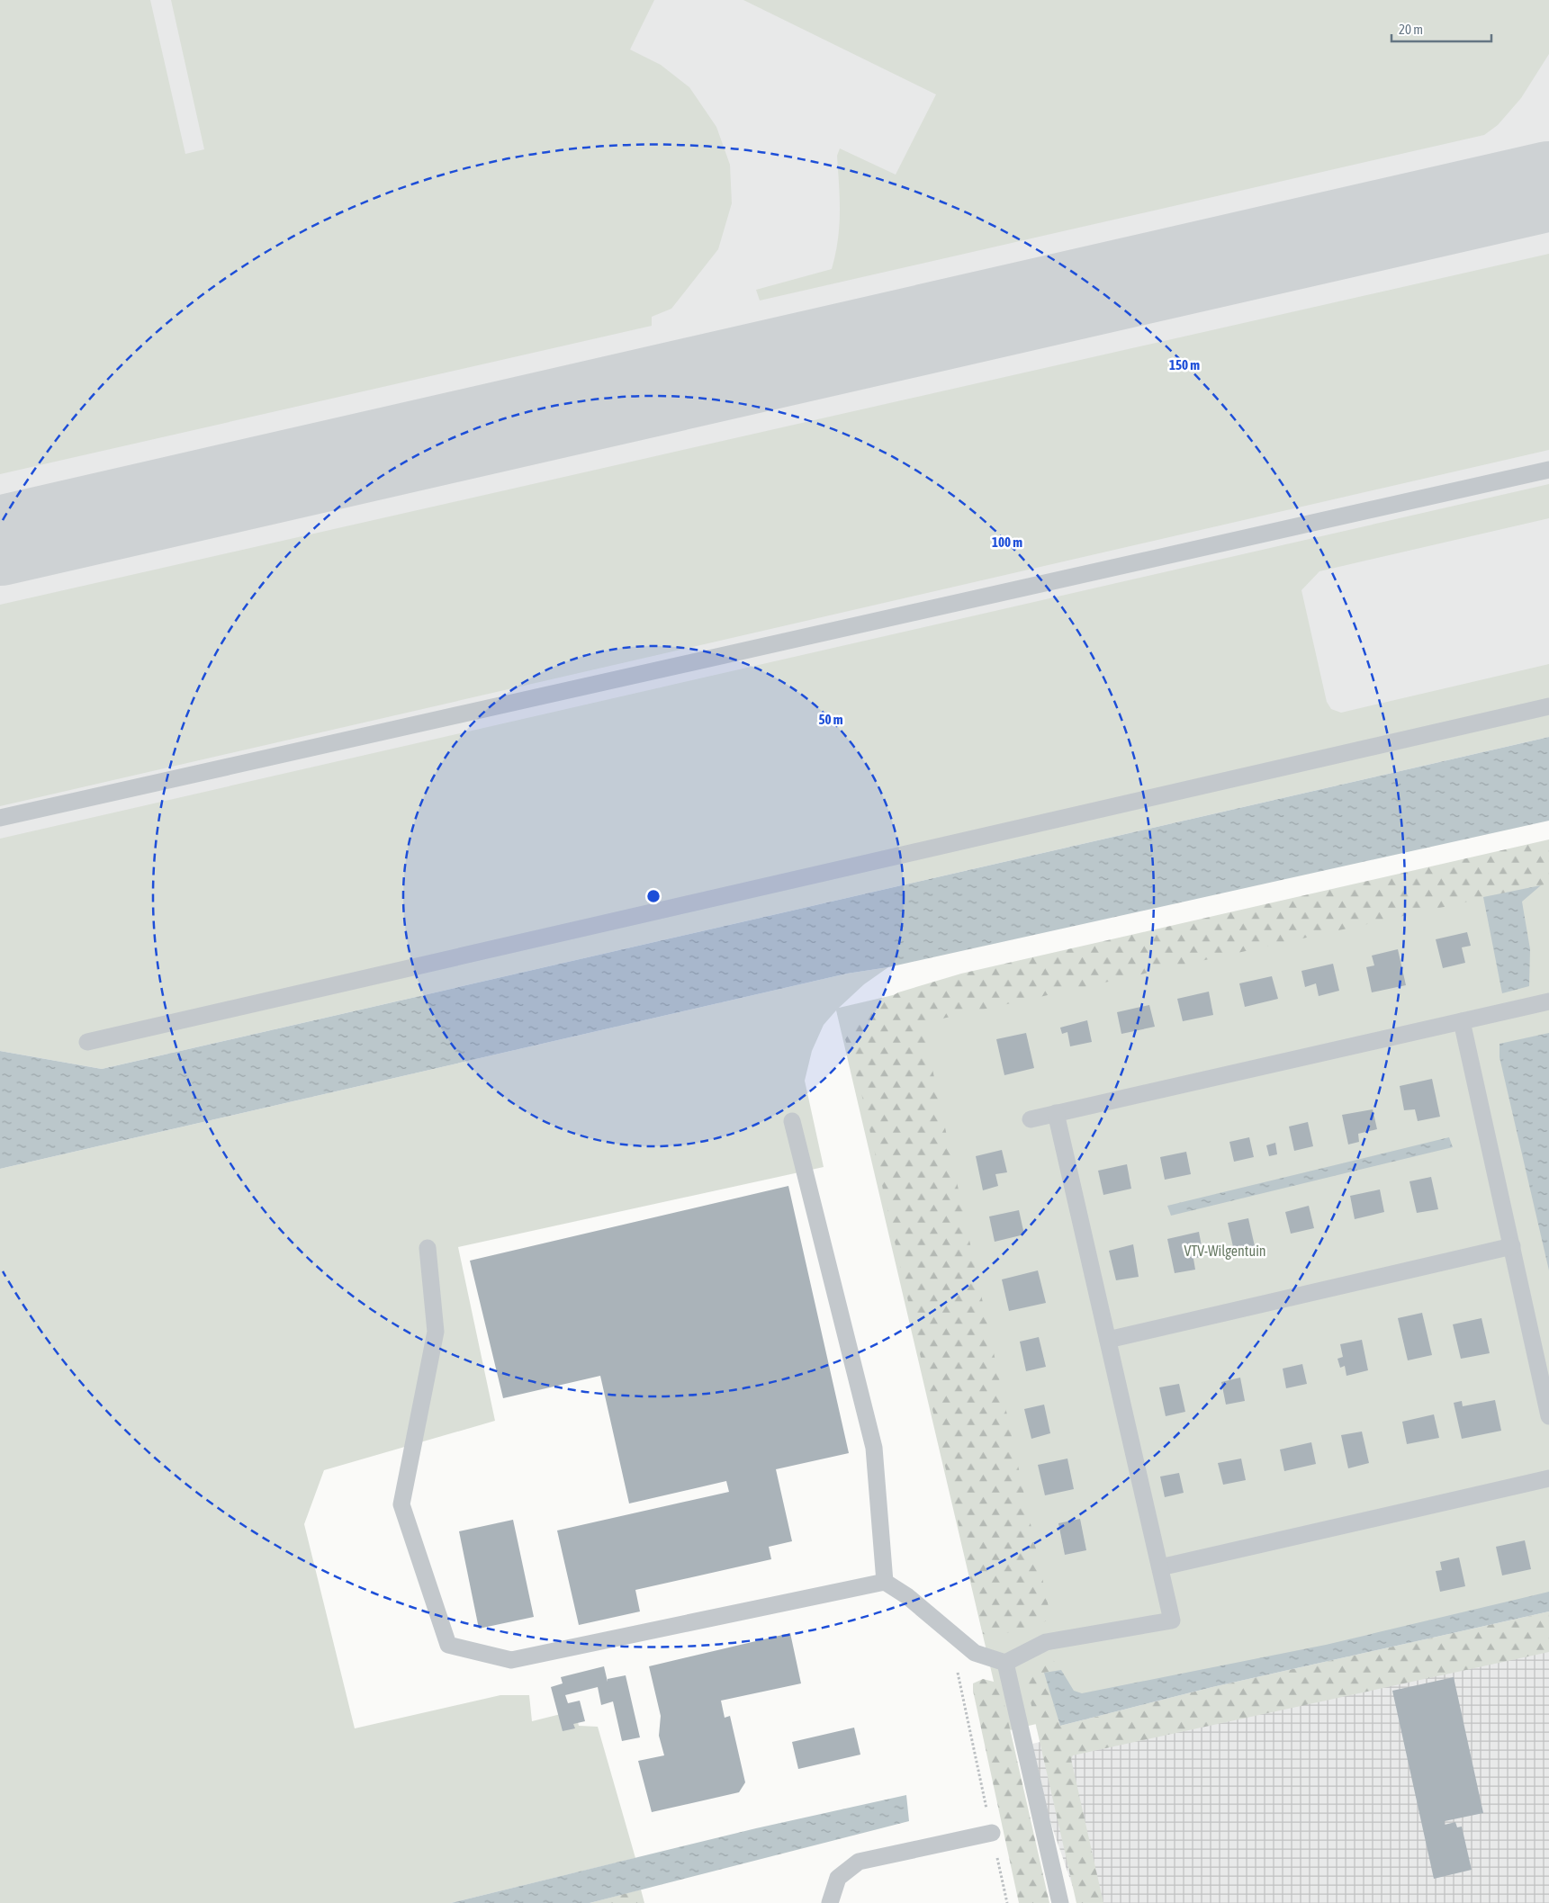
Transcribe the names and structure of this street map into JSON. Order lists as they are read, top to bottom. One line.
{"parks":["VTV-Wilgentuin"],"scale_bar":"20 m","rings":["150 m","100 m","50 m"]}
